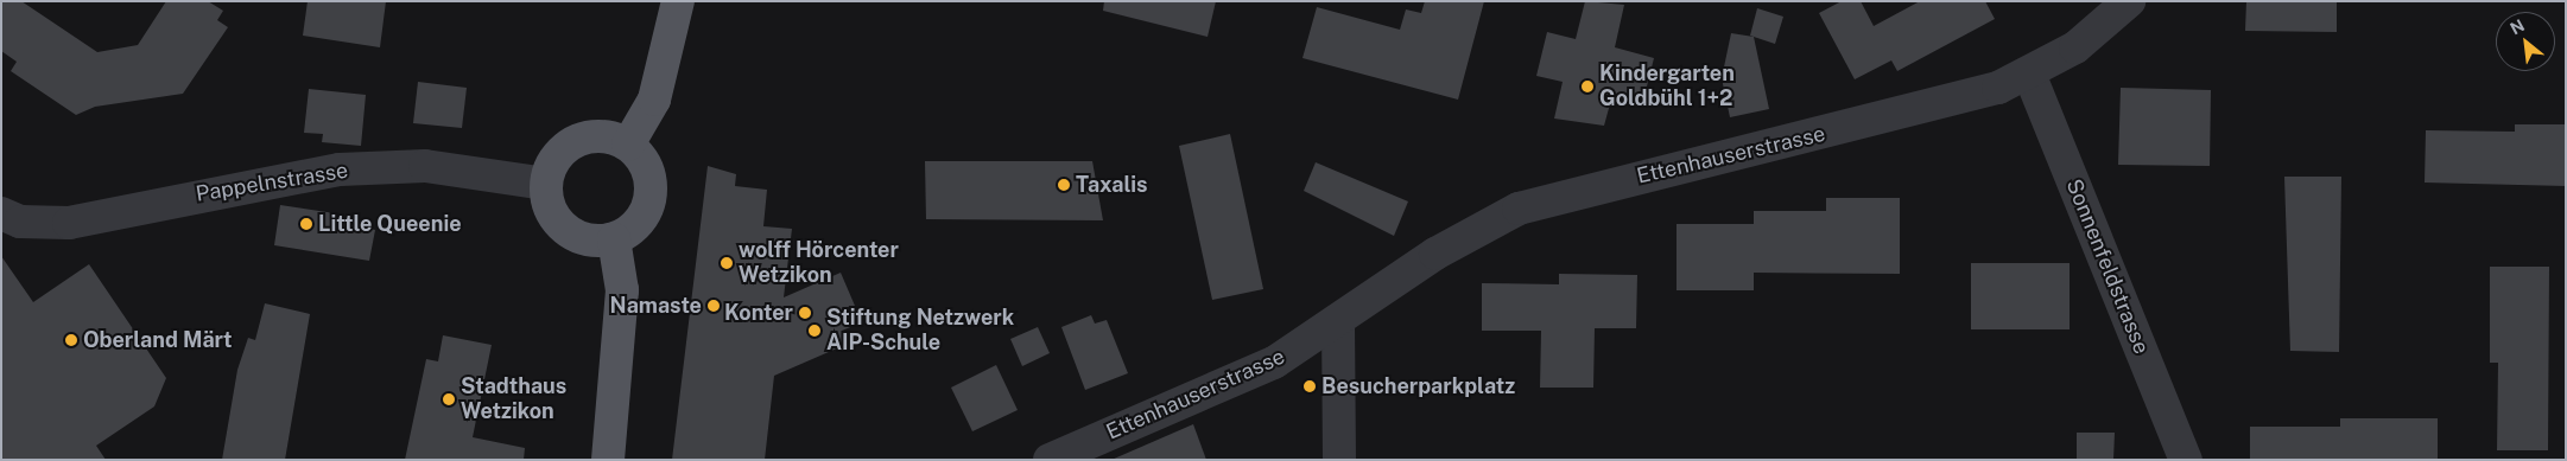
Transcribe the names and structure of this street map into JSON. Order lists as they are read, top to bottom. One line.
{"streets":{"street":["Ettenhauserstrasse","Pappelnstrasse","Sonnenfeldstrasse"]},"crossings":[["Ettenhauserstrasse","Sonnenfeldstrasse"]],"places":["Kindergarten Goldbühl 1+2","Taxalis","Little Queenie","wolff Hörcenter Wetzikon","Namaste","Konter","Stiftung Netzwerk AIP-Schule","Oberland Märt","Besucherparkplatz","Stadthaus Wetzikon"],"north":"top left"}
